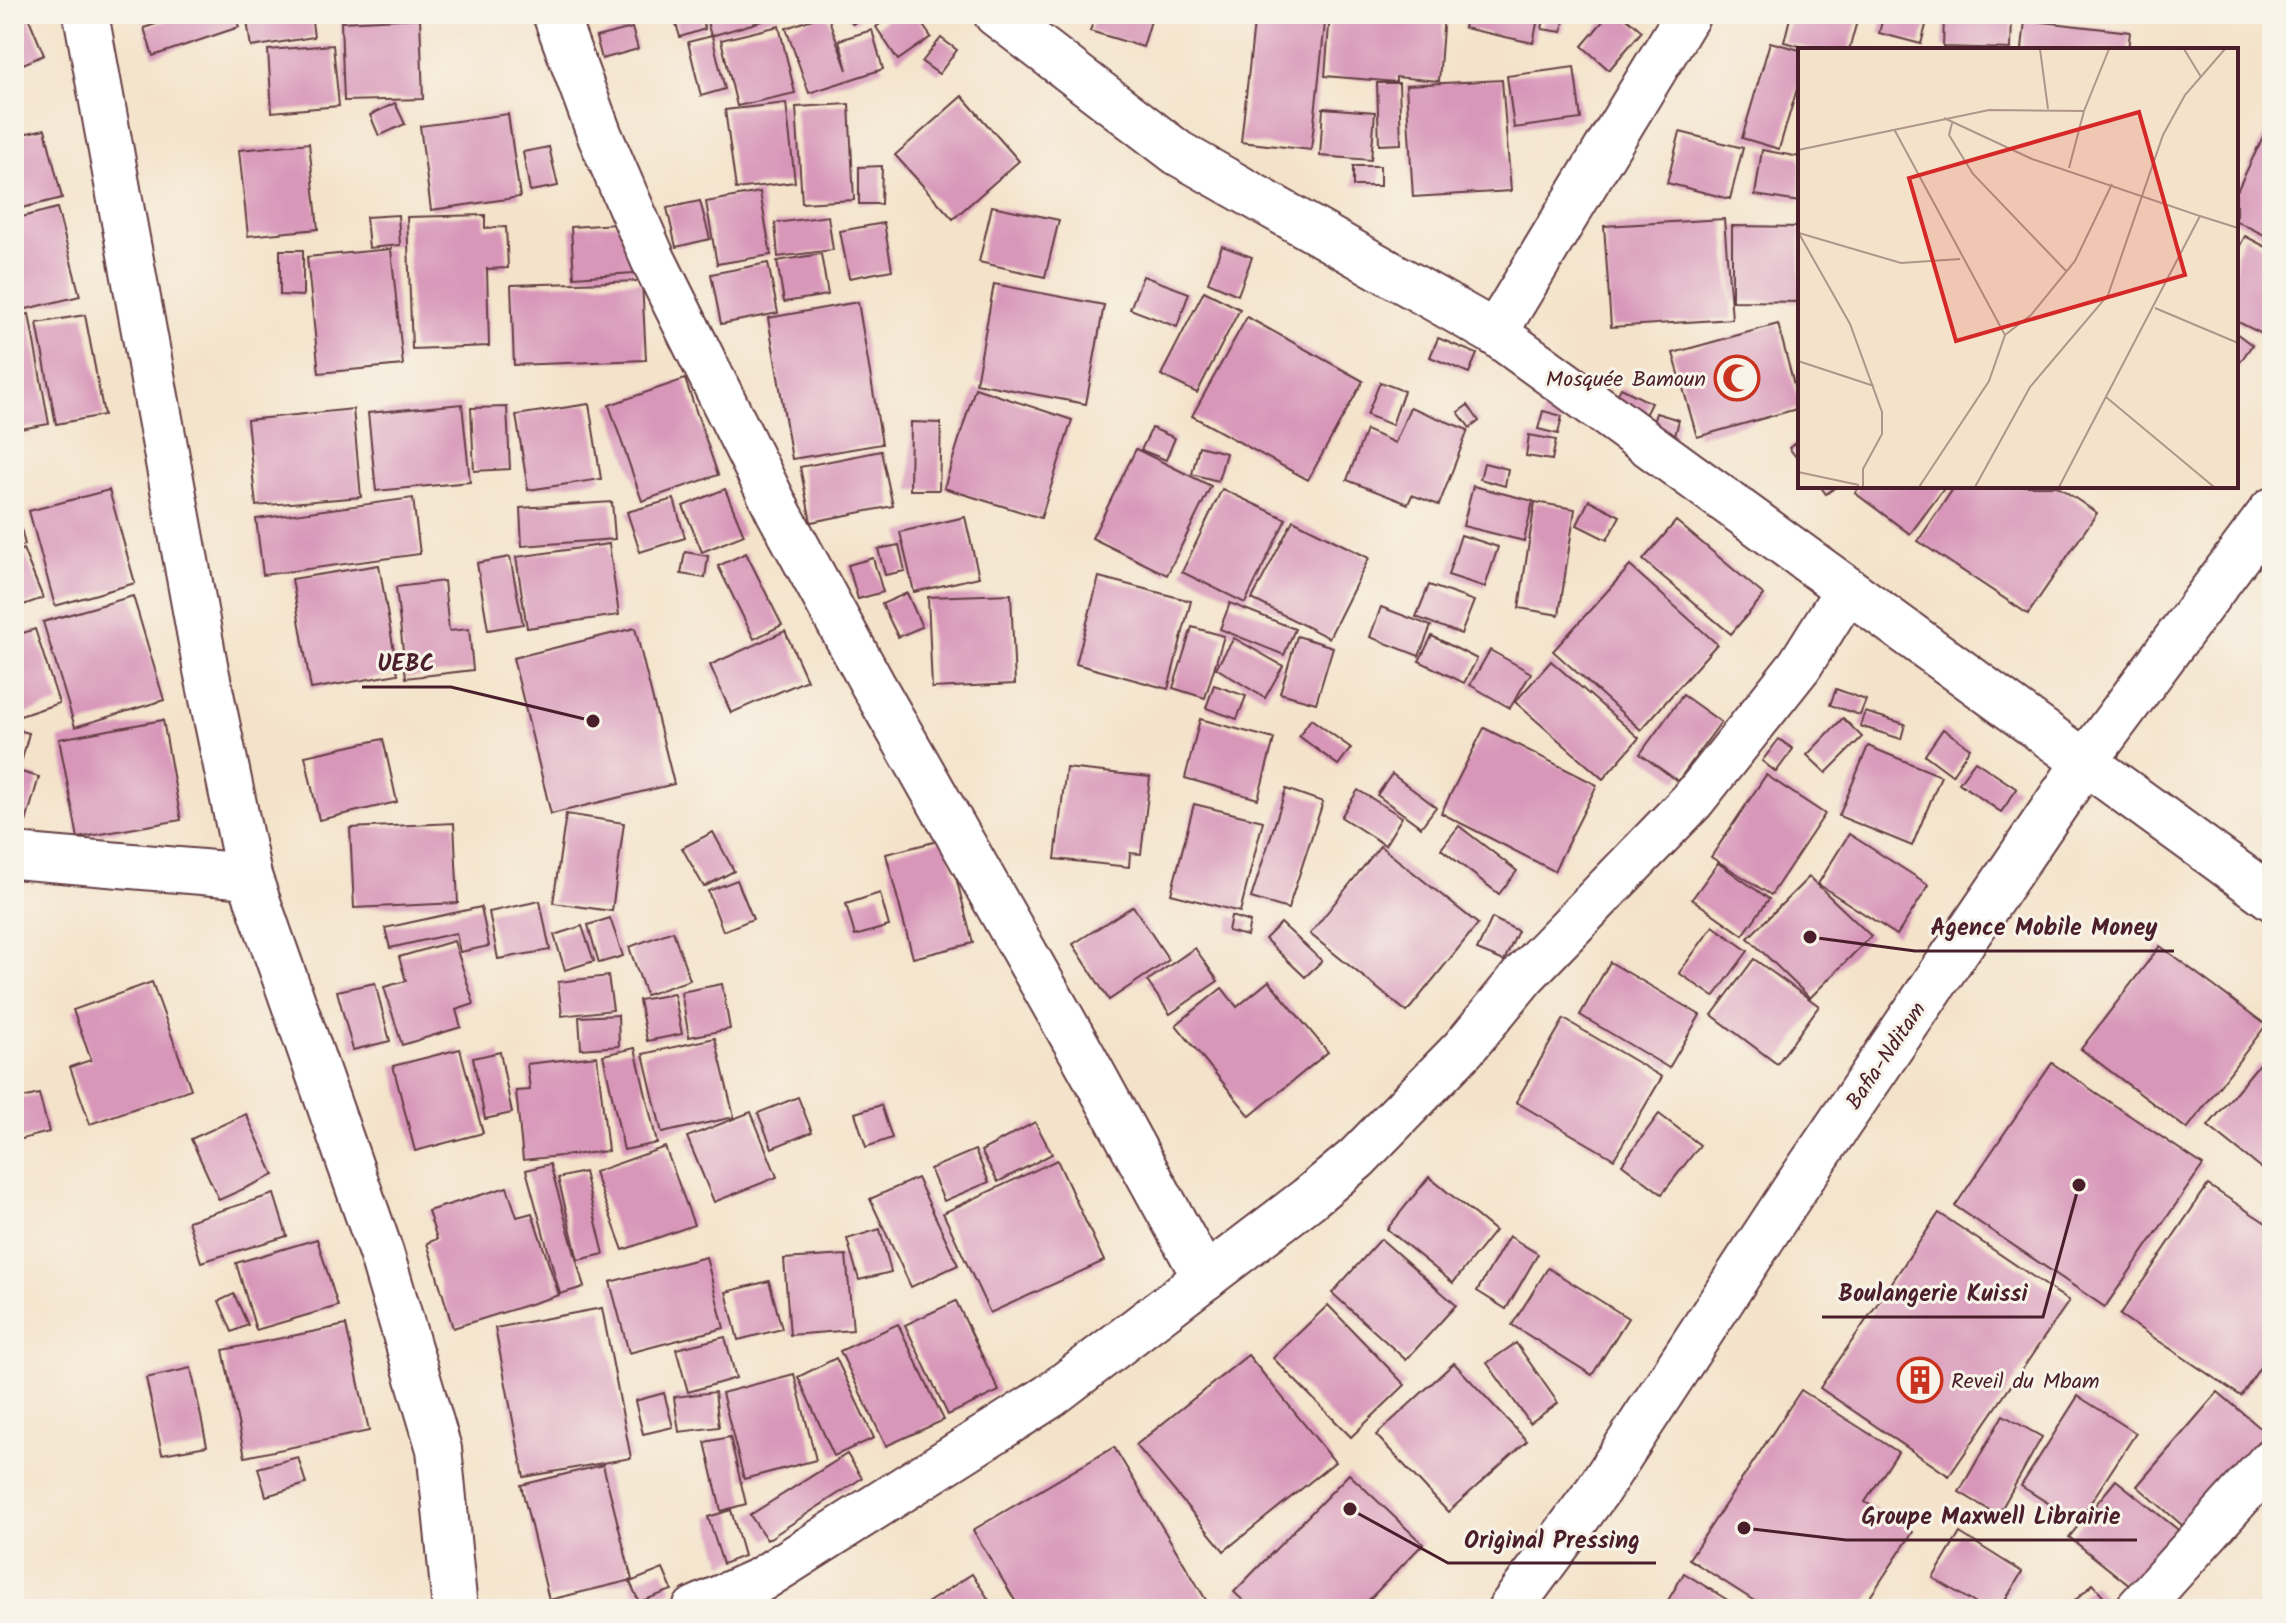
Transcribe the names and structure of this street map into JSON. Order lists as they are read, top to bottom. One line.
{"streets":{"street":["Bafia-Nditam"]},"places":{"mosque":["Mosquée Bamoun"],"other":["UEBC","Agence Mobile Money","Boulangerie Kuissi","Original Pressing","Groupe Maxwell Librairie"],"building":["Reveil du Mbam"]}}
